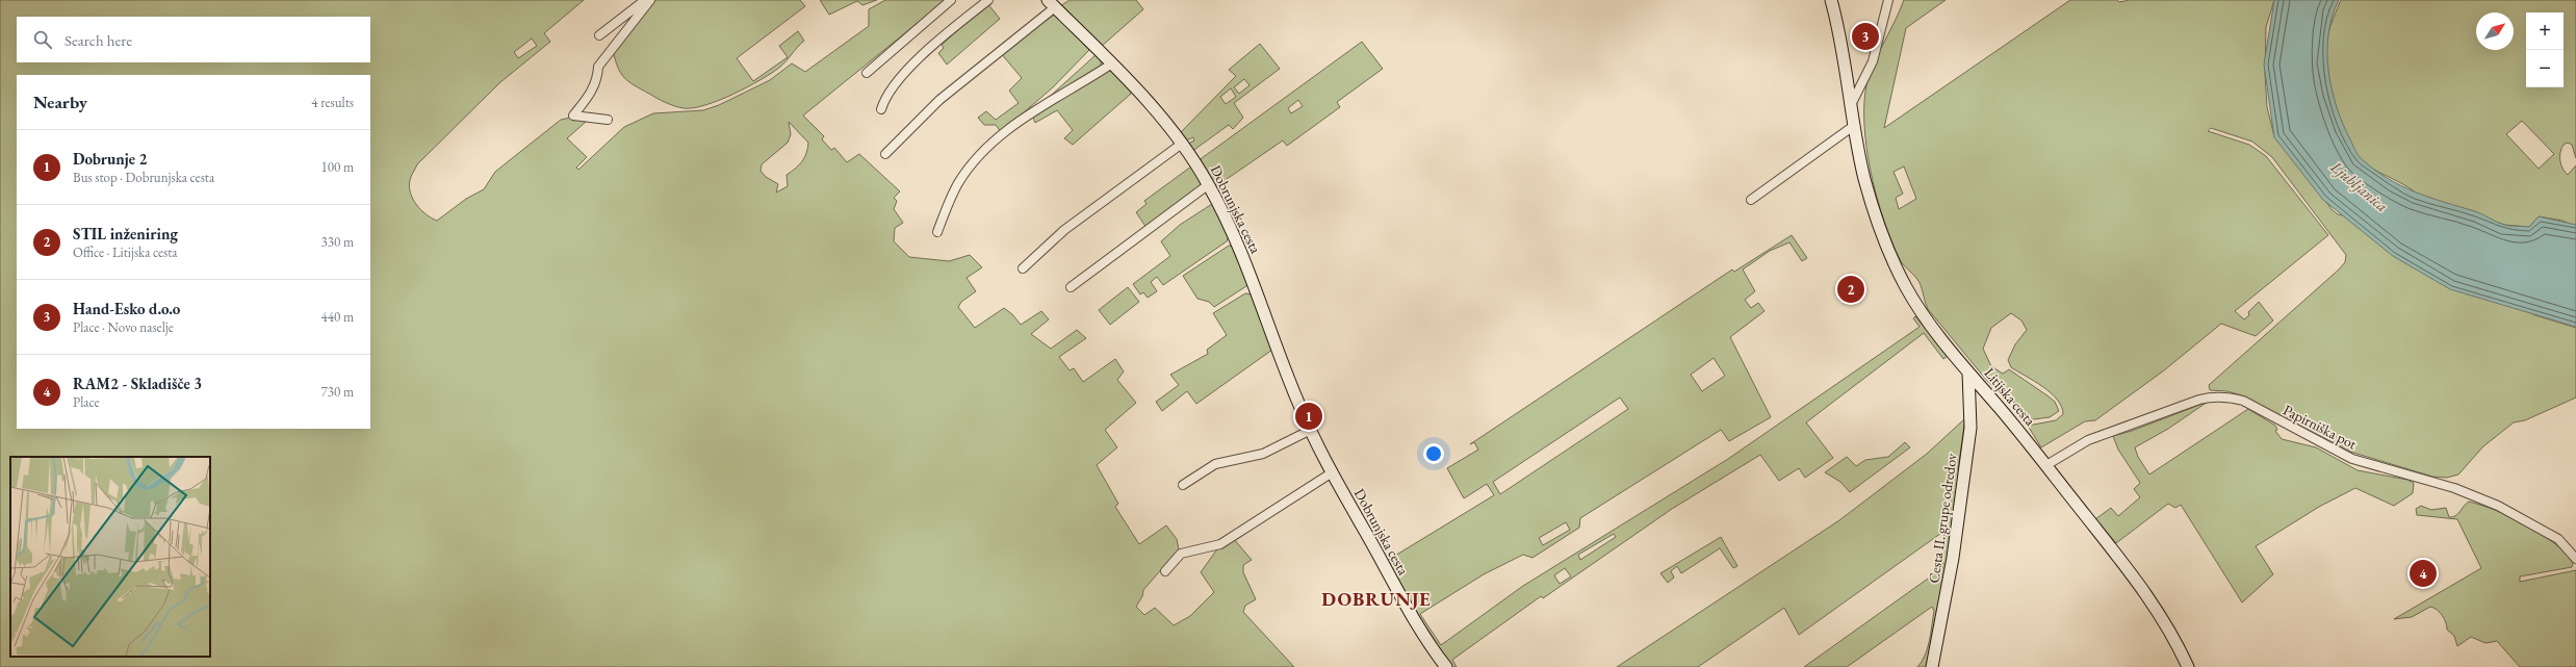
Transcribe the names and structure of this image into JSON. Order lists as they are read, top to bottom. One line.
{"streets":{"street":["Dobrunjska cesta","Litijska cesta","Papirniška pot","Cesta II. grupe odredov"]},"crossings":[["Litijska cesta","Papirniška pot"],["Litijska cesta","Cesta II. grupe odredov"]],"districts":["DOBRUNJE"],"water":["Ljubljanica"],"north":"top right","page":{"map_buttons":["+","−"],"search":"Search here","pins":["3","2","1","4"],"heading":["Nearby","4 results"],"list":[{"mark":"1","name":"Dobrunje 2","note":"Bus stop · Dobrunjska cesta","value":"100 m"},{"mark":"2","name":"STIL inženiring","note":"Office · Litijska cesta","value":"330 m"},{"mark":"3","name":"Hand-Esko d.o.o","note":"Place · Novo naselje","value":"440 m"},{"mark":"4","name":"RAM2 - Skladišče 3","note":"Place","value":"730 m"}]}}
